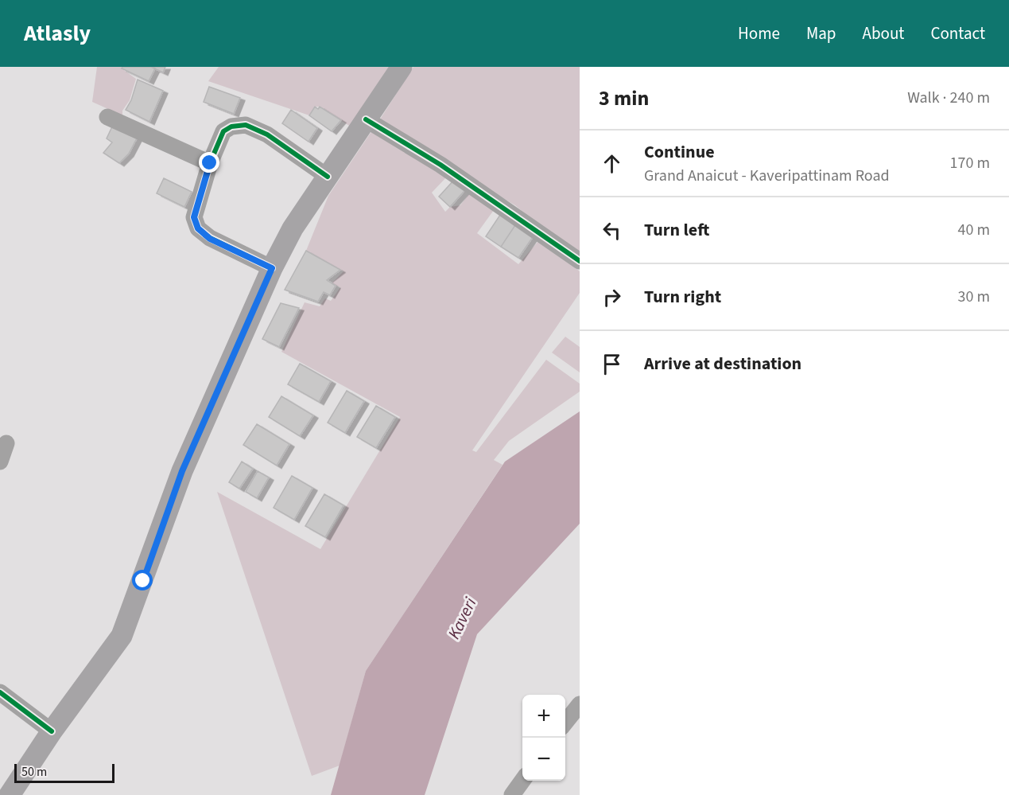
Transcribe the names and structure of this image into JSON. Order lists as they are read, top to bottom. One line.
{"water":["Kaveri"],"scale_bar":"50 m","page":{"header":"Atlasly","nav":["Home","Map","About","Contact"],"heading":["3 min","Walk · 240 m"],"list":[["Continue","Grand Anaicut - Kaveripattinam Road","170 m"],["Turn left","40 m"],["Turn right","30 m"],"Arrive at destination"],"map_buttons":["+","−"],"scale":"50 m"}}
